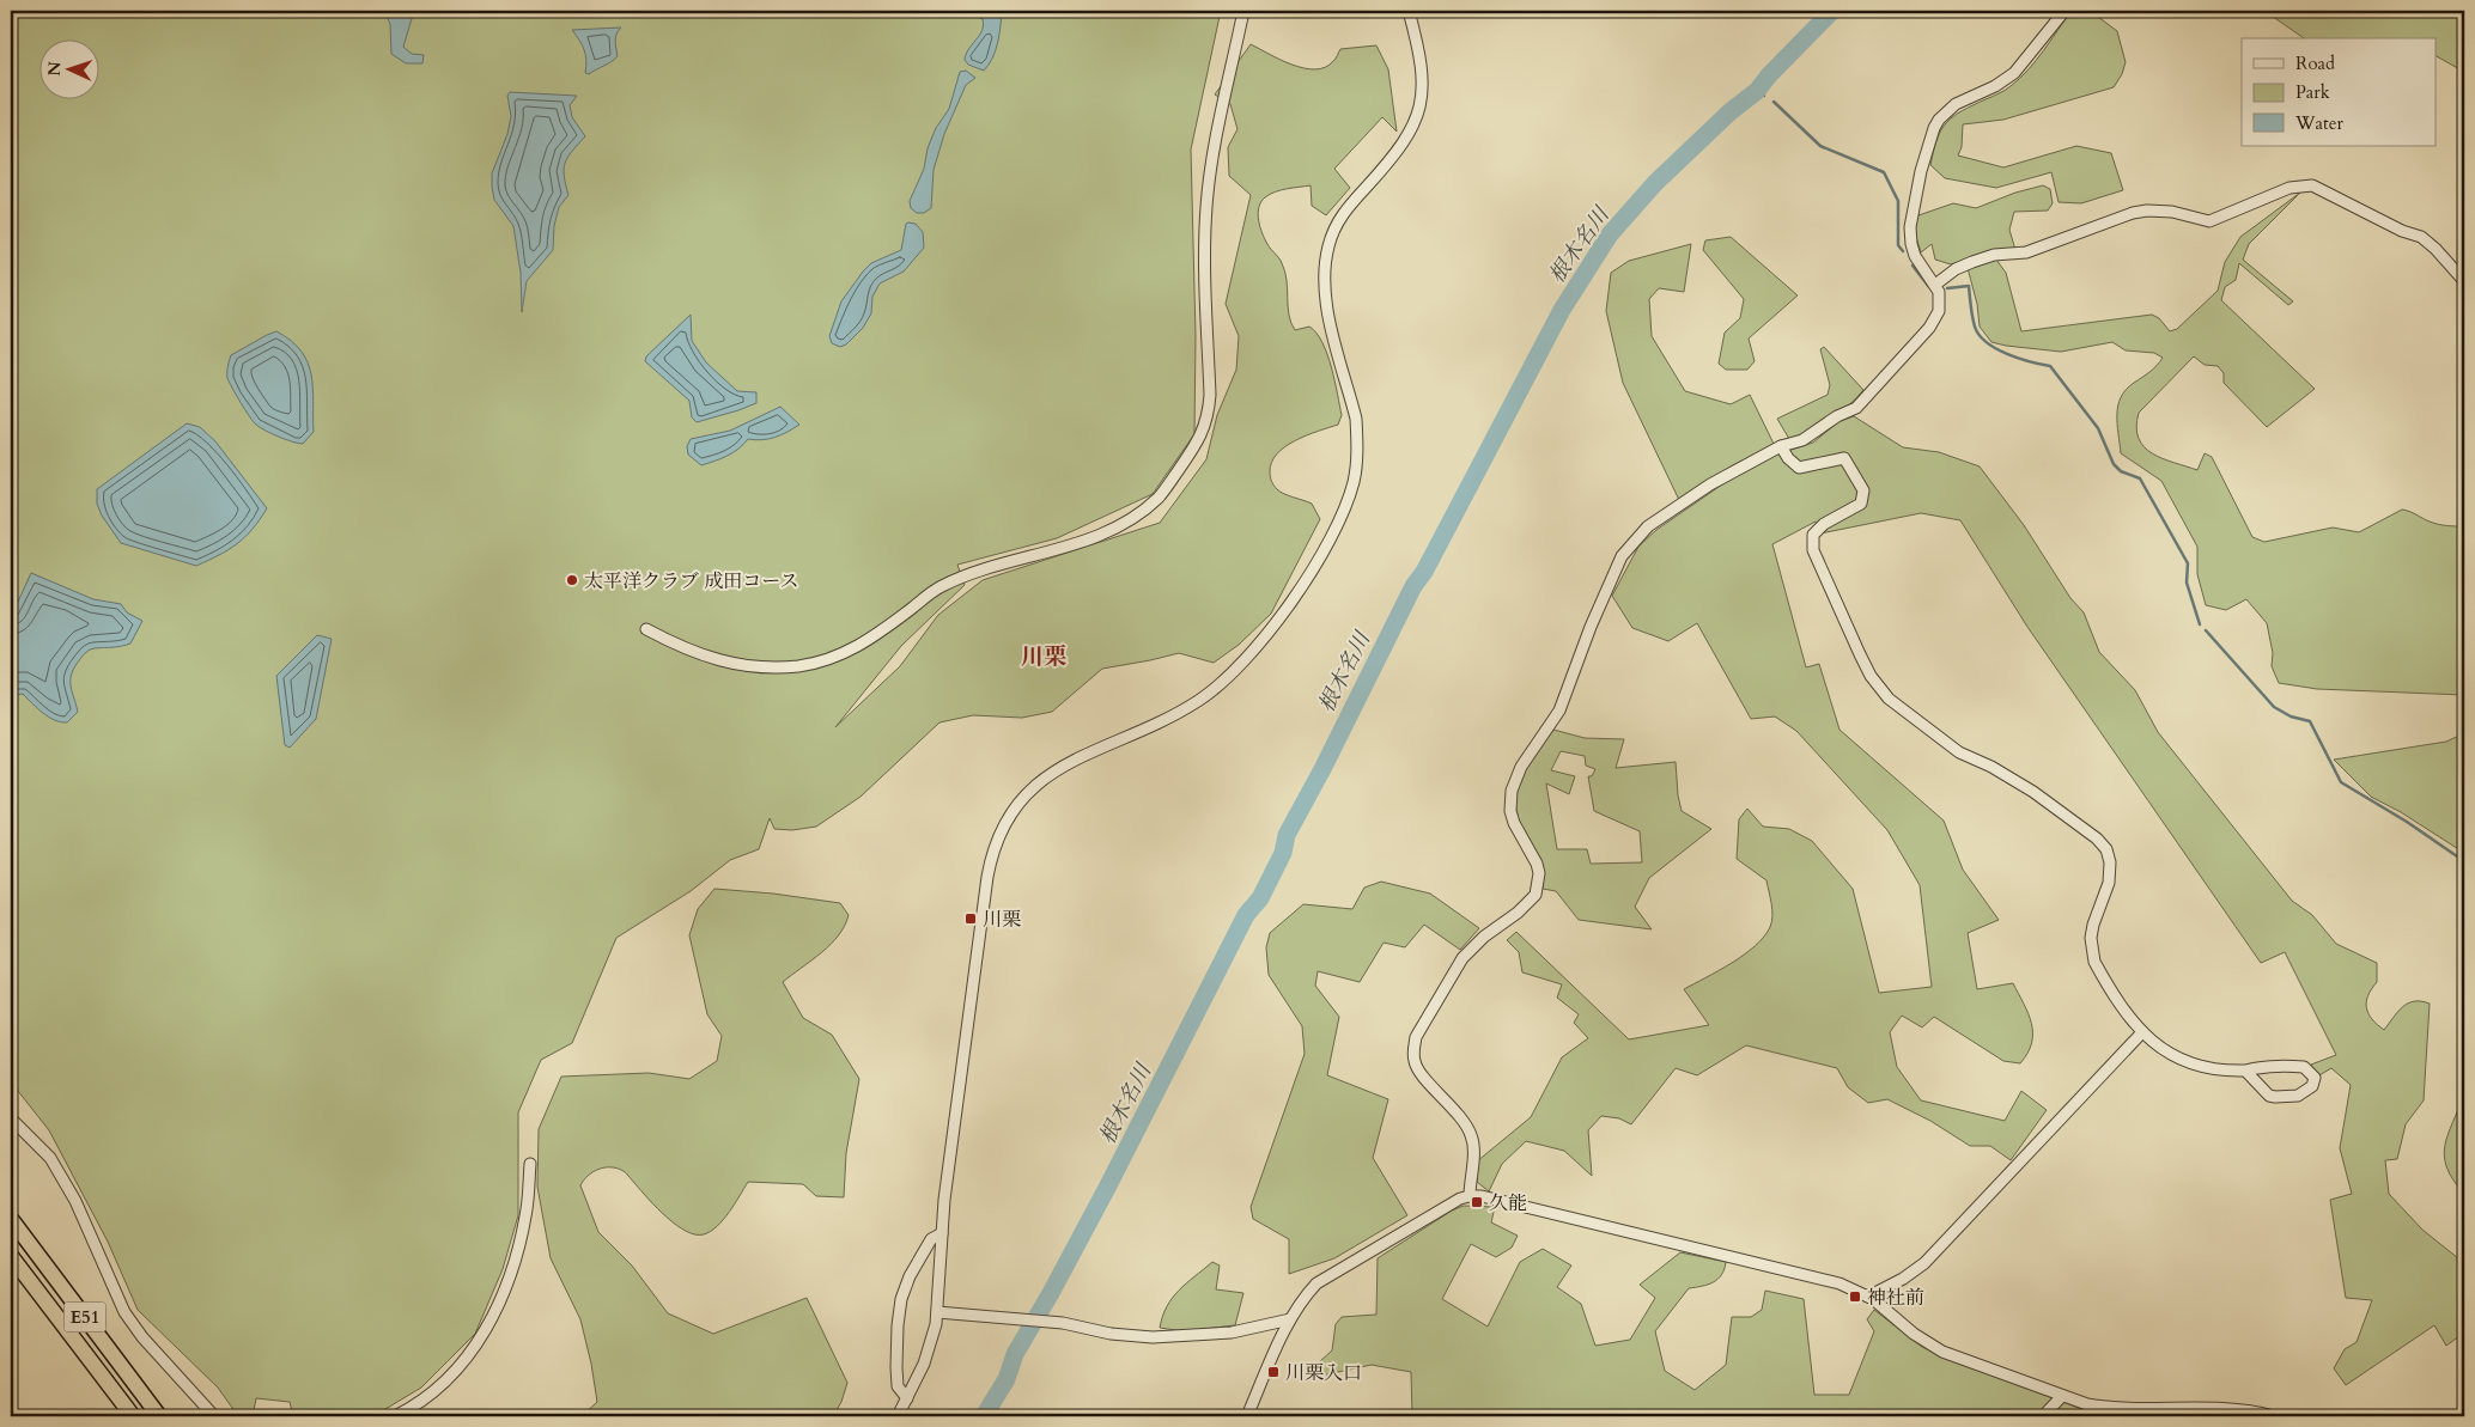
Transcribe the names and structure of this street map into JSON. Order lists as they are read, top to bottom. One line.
{"streets":{"highway":["E51"]},"districts":["川栗"],"water":["根木名川"],"places":{"other":["太平洋クラブ 成田コース"],"transit":["川栗","久能","神社前","川栗入口"]},"legend":["Road","Park","Water"],"north":"left"}
